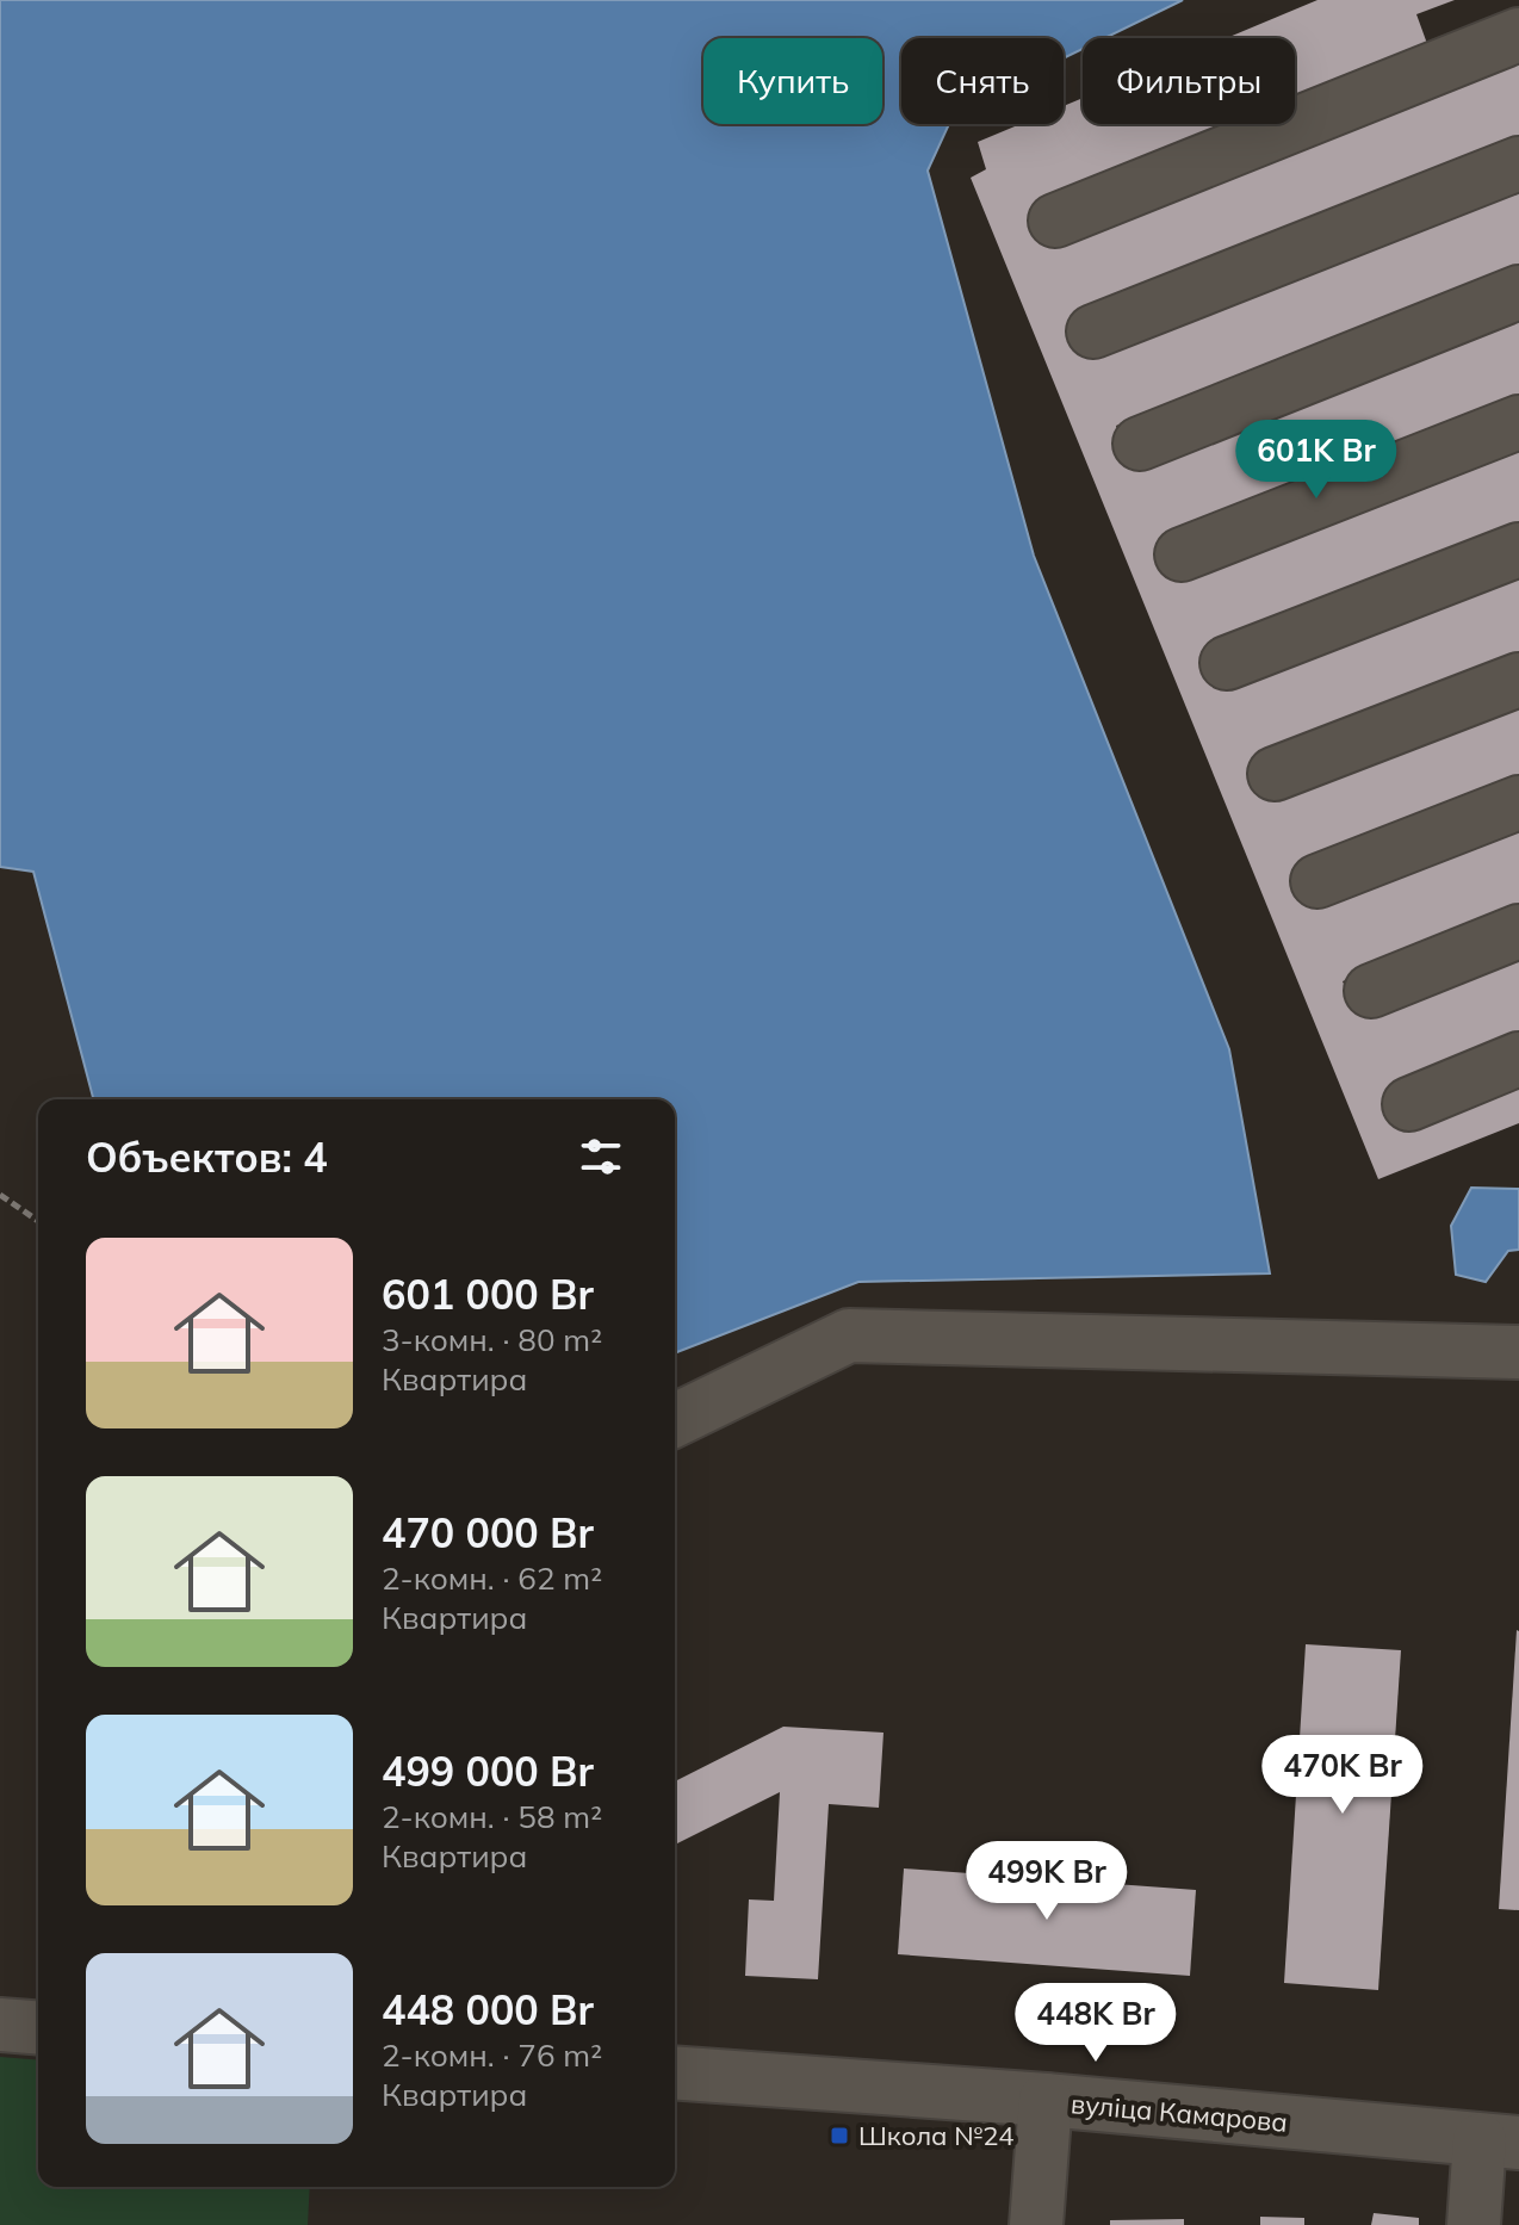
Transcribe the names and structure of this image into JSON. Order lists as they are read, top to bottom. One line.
{"streets":{"street":["вуліца Камарова"]},"places":{"transit":["Школа №24"]},"page":{"chip":["Купить","Снять","Фильтры"],"price":["601K Br","470K Br","499K Br","448K Br"],"heading":"Объектов: 4","list":[{"name":"601 000 Br","note":"3-комн. · 80 m² · Квартира"},{"name":"470 000 Br","note":"2-комн. · 62 m² · Квартира"},{"name":"499 000 Br","note":"2-комн. · 58 m² · Квартира"},{"name":"448 000 Br","note":"2-комн. · 76 m² · Квартира"}]}}
